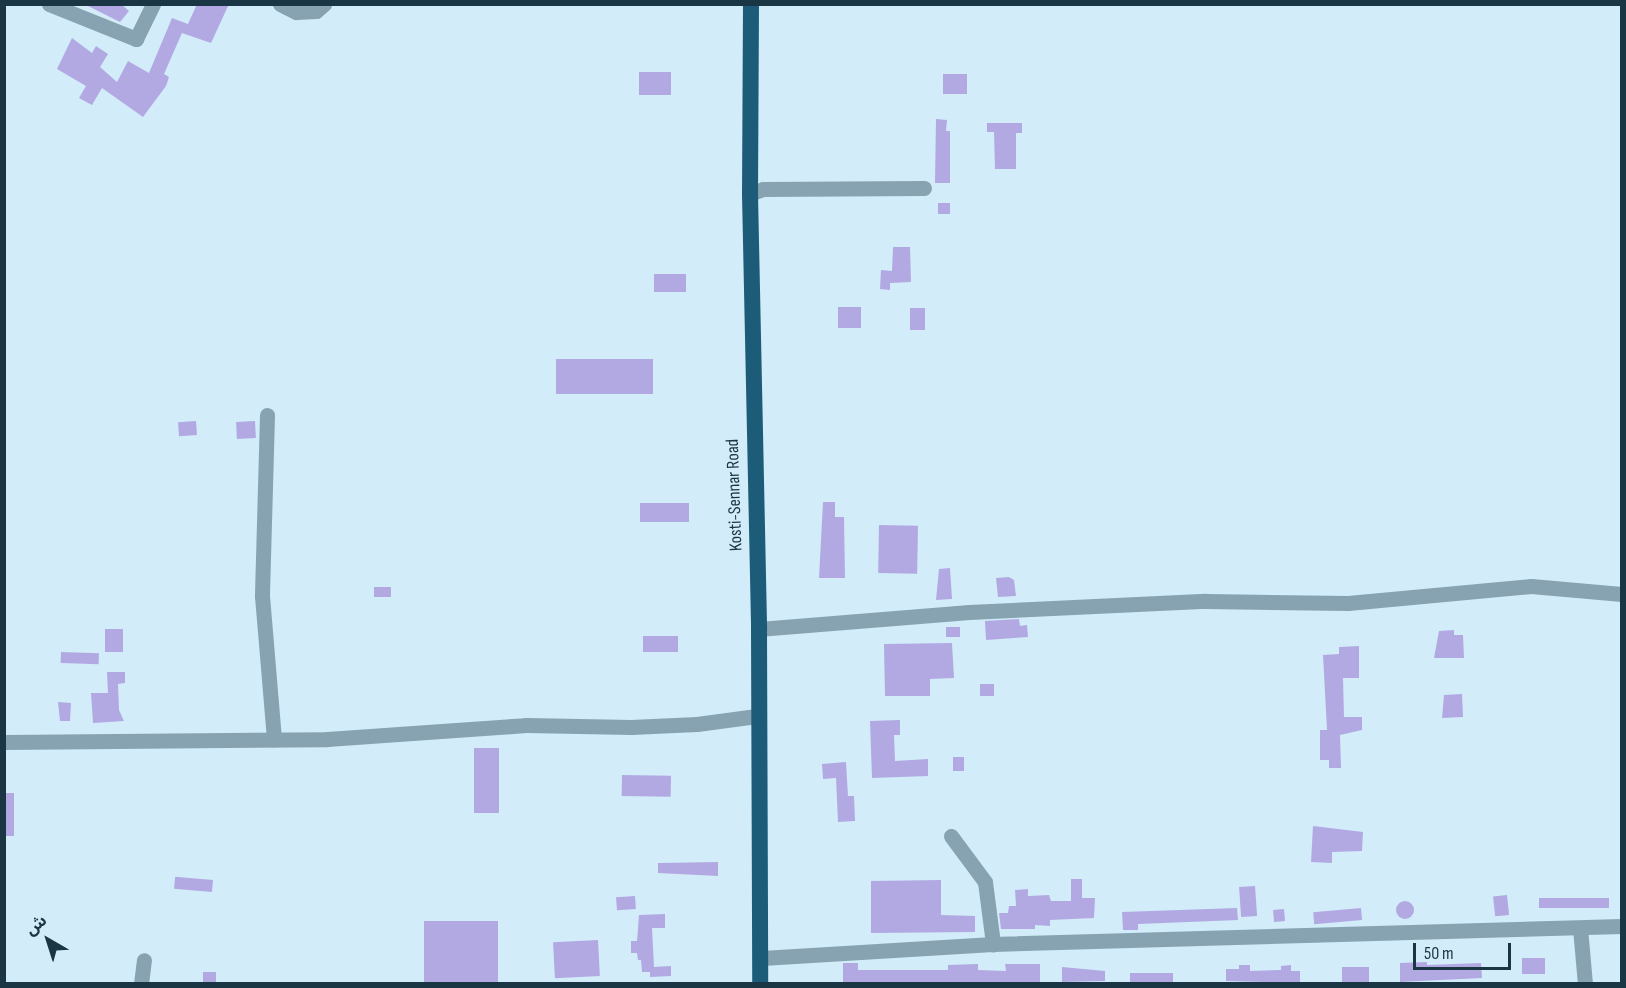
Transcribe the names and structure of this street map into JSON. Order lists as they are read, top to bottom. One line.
{"streets":{"highway":["Kosti-Sennar Road"]},"scale_bar":"50 m","north":"top left"}
